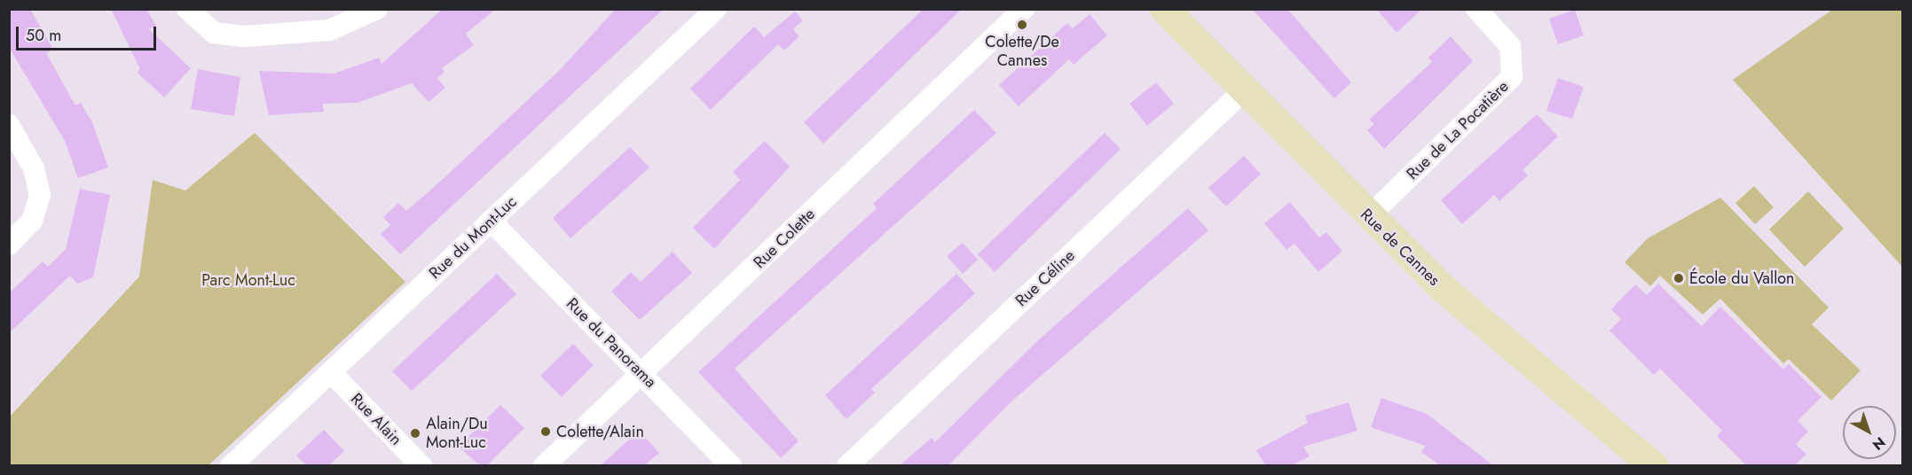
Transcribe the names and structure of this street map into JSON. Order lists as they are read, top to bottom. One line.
{"streets":{"street":["Rue de La Pocatière","Rue du Mont-Luc","Rue Colette","Rue de Cannes","Rue Céline","Rue du Panorama","Rue Alain"]},"crossings":[["Rue de La Pocatière","Rue de Cannes"],["Rue du Mont-Luc","Rue du Panorama"],["Rue du Mont-Luc","Rue Alain"],["Rue Colette","Rue du Panorama"],["Rue de Cannes","Rue Céline"]],"parks":["Parc Mont-Luc"],"places":["Colette/De Cannes","École du Vallon","Colette/Alain","Alain/Du Mont-Luc"],"scale_bar":"50 m","north":"bottom right"}
